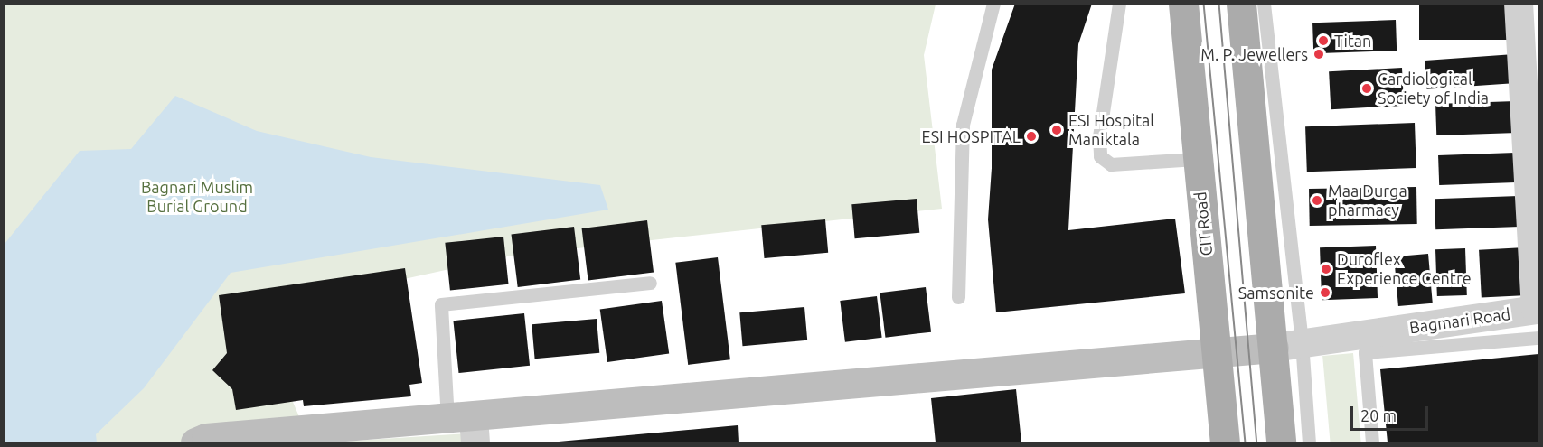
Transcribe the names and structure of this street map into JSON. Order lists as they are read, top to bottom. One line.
{"streets":{"main road":["CIT Road"],"street":["Bagmari Road"]},"parks":["Bagnari Muslim Burial Ground"],"places":["Titan","M. P. Jewellers","Cardiological Society of India","ESI Hospital Maniktala","ESI HOSPITAL","Maa Durga pharmacy","Duroflex Experience Centre","Samsonite"],"scale_bar":"20 m"}
